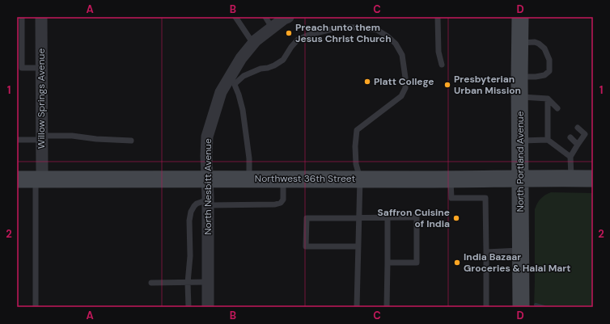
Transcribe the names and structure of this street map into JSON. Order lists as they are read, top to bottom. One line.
{"streets":{"main road":["North Portland Avenue","Northwest 36th Street"],"street":["Willow Springs Avenue","North Nesbitt Avenue"]},"crossings":[["Willow Springs Avenue","Northwest 36th Street"],["North Portland Avenue","Northwest 36th Street"],["Northwest 36th Street","North Nesbitt Avenue"]],"places":["Preach unto them Jesus Christ Church","Platt College","Presbyterian Urban Mission","Saffron Cuisine of India","India Bazaar Groceries & Halal Mart"],"grid":{"columns":["A","B","C","D"],"rows":["1","2"]}}
